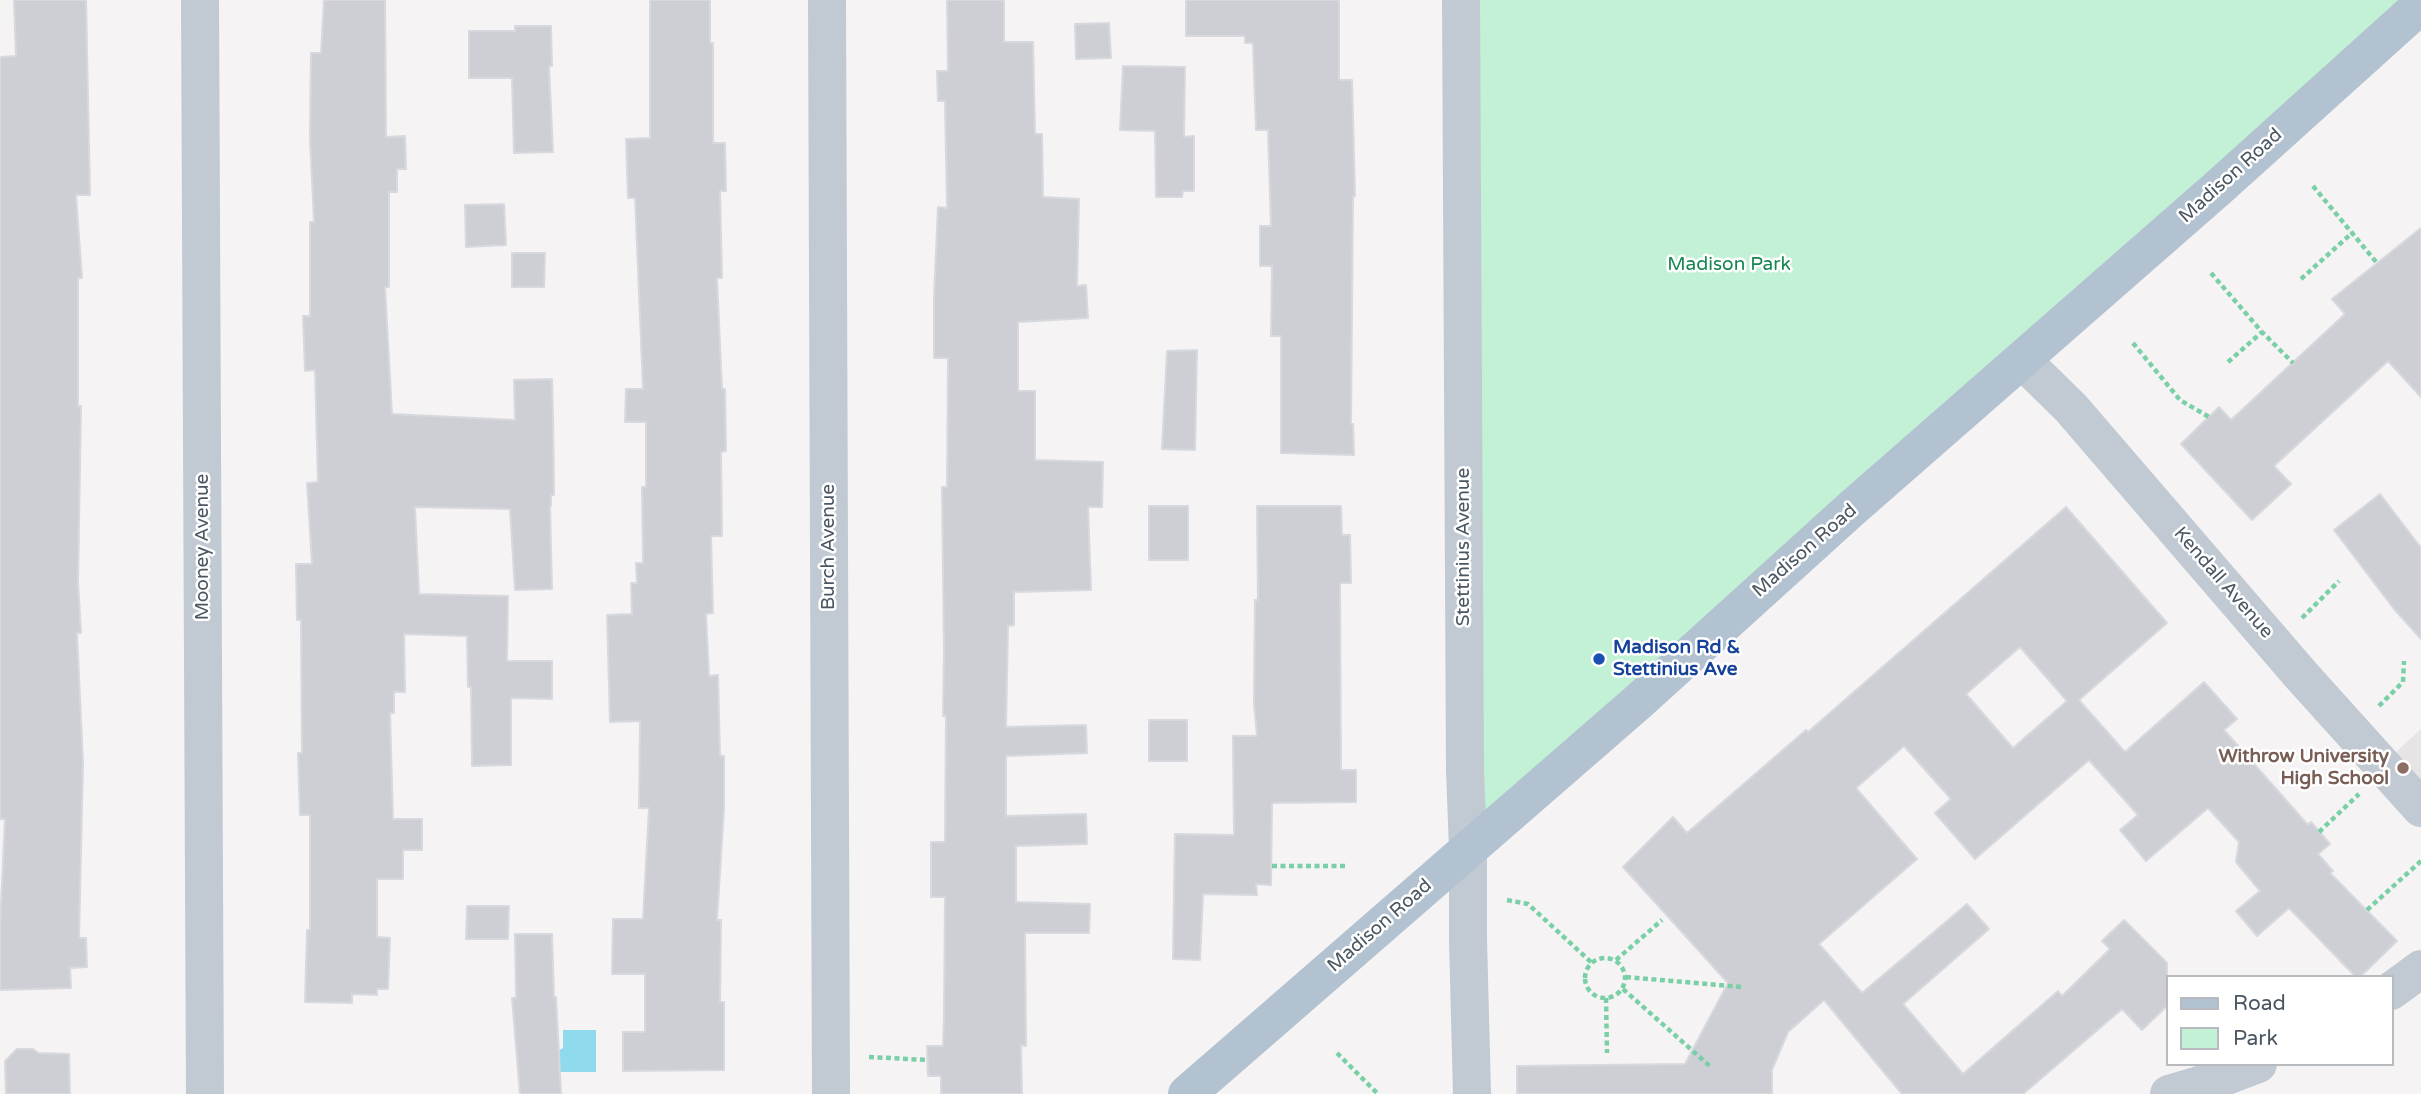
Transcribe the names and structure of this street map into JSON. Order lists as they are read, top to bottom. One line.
{"streets":{"main road":["Madison Road"],"street":["Mooney Avenue","Burch Avenue","Stettinius Avenue","Kendall Avenue"]},"crossings":[["Madison Road","Stettinius Avenue"],["Madison Road","Kendall Avenue"]],"parks":["Madison Park"],"places":["Madison Rd & Stettinius Ave","Withrow University High School"],"legend":["Road","Park"]}
